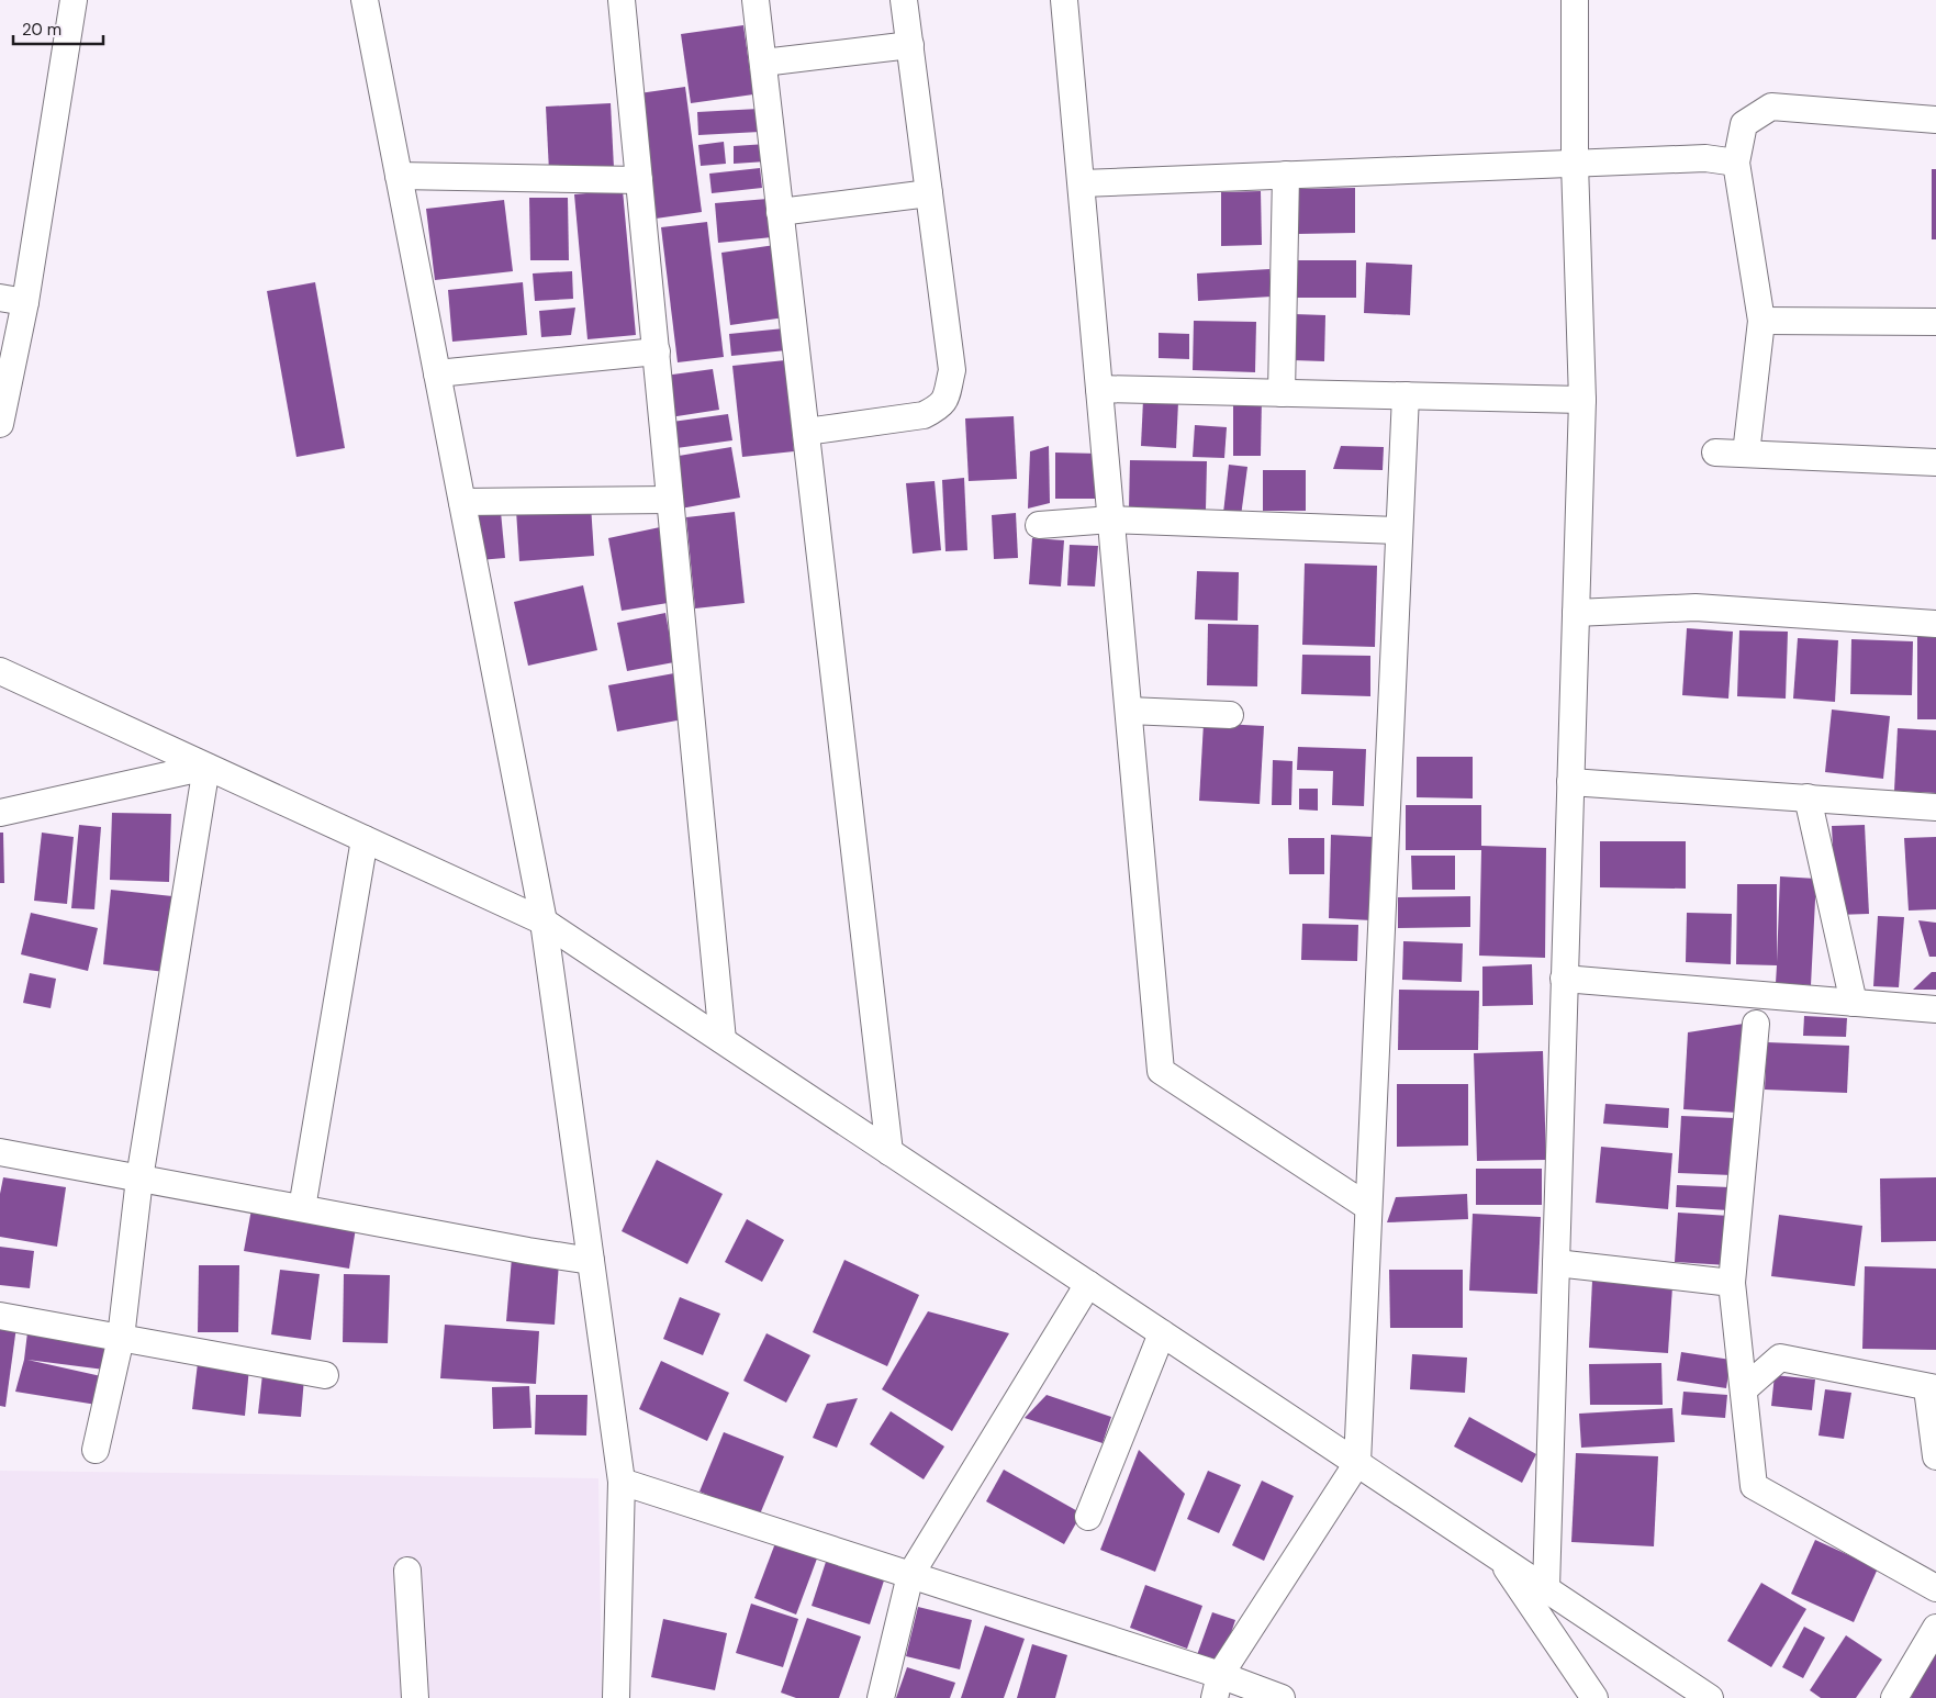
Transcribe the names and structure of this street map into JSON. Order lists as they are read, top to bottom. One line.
{"scale_bar":"20 m"}
